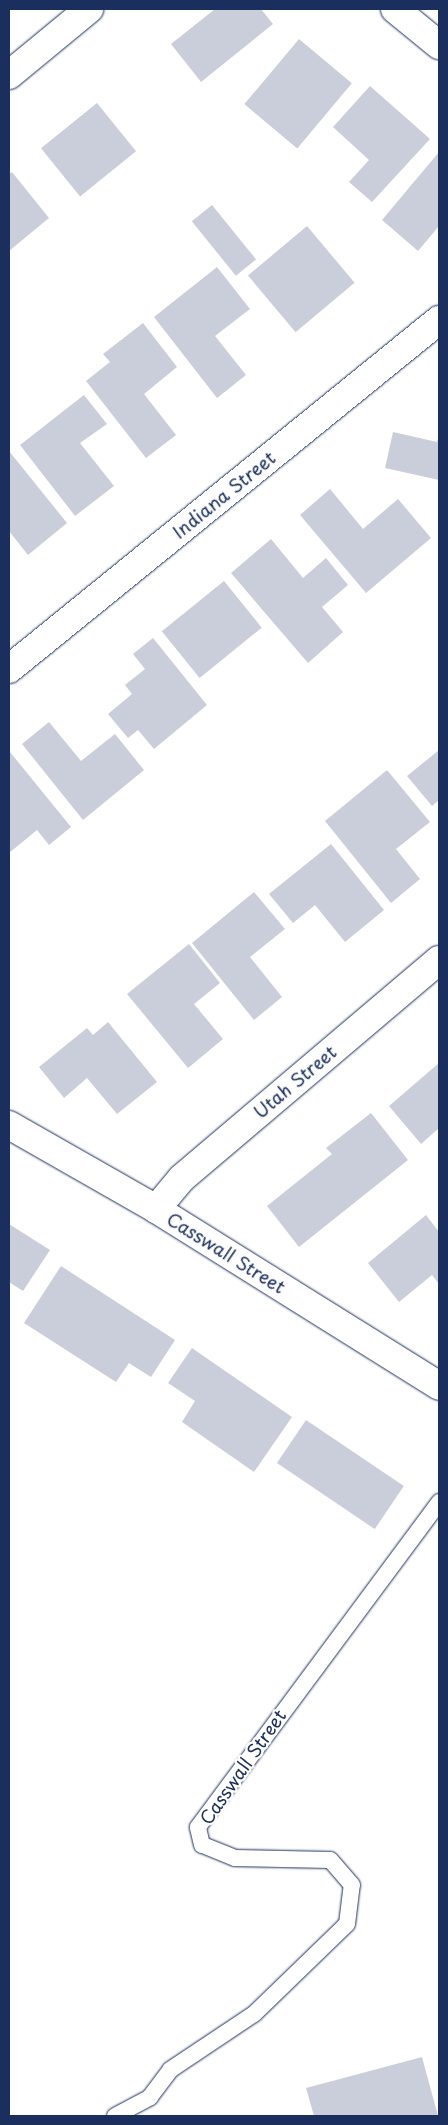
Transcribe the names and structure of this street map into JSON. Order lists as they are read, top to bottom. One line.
{"streets":{"street":["Indiana Street","Utah Street","Casswall Street"]},"crossings":[["Utah Street","Casswall Street"]]}
